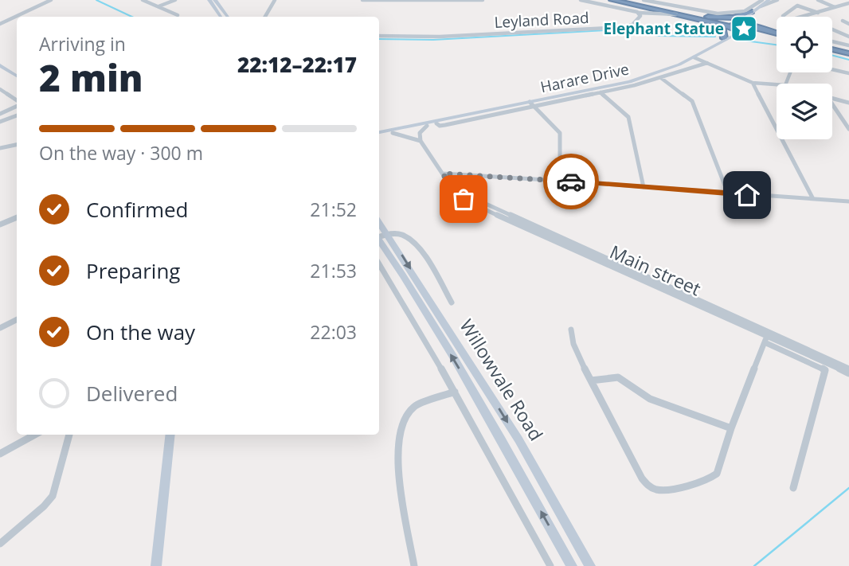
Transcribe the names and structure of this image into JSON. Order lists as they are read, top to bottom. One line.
{"streets":{"street":["Leyland Road","Harare Drive","Main street","Willowvale Road"]},"places":{"place":["Elephant Statue"]},"page":{"heading":["2 min","Arriving in","22:12–22:17"],"bar":"On the way · 300 m","list":[["Confirmed","21:52"],["Preparing","21:53"],["On the way","22:03"],"Delivered"]}}
